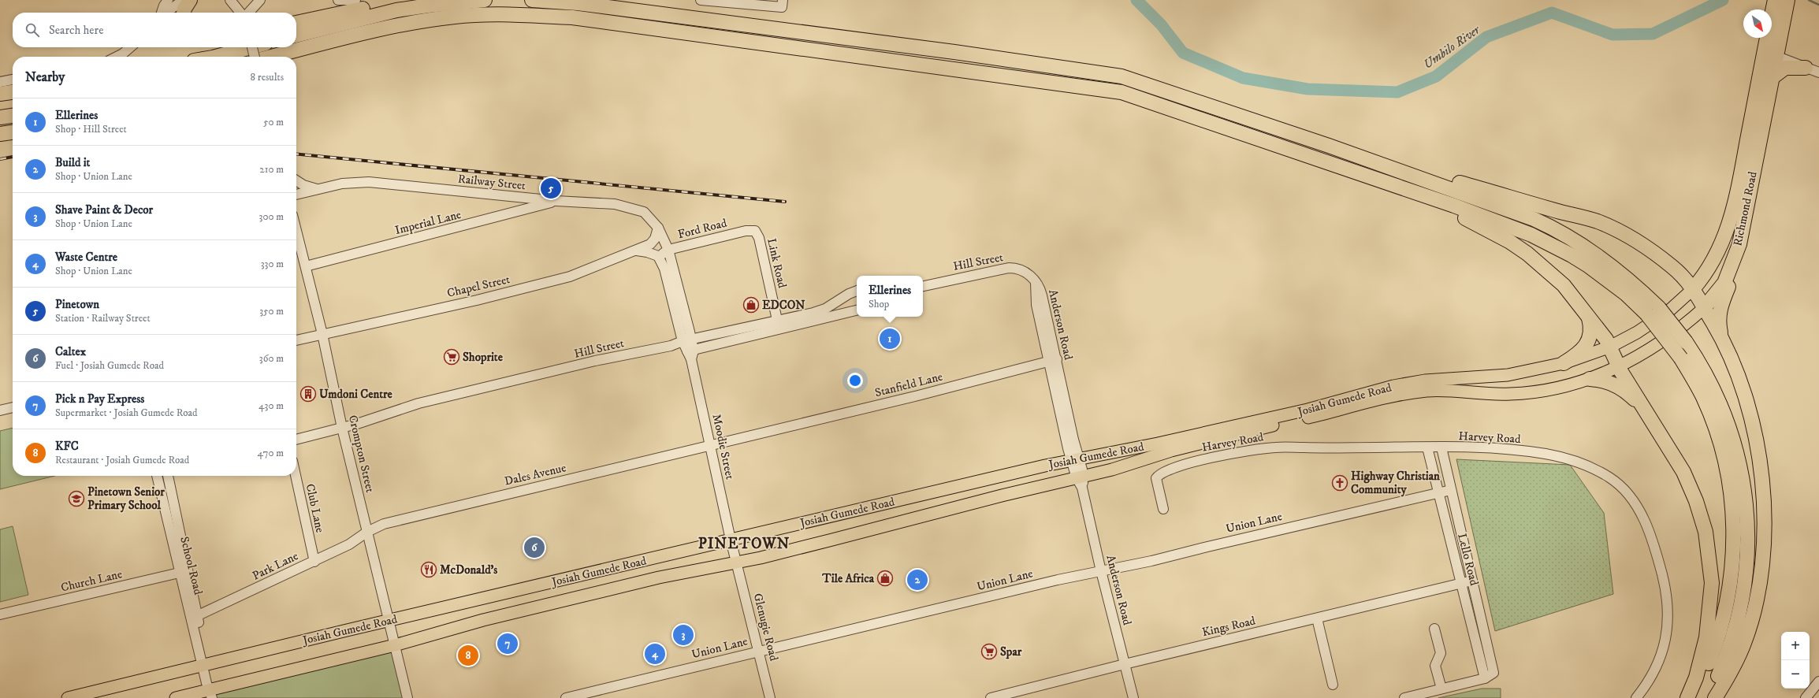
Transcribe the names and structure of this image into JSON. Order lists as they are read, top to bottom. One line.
{"streets":{"highway":["Richmond Road"],"main road":["Josiah Gumede Road"],"street":["Railway Street","Imperial Lane","Ford Road","Hill Street","Link Road","Chapel Street","Anderson Road","Stanfield Lane","Harvey Road","Moodie Street","Crompton Street","Dales Avenue","Club Lane","Union Lane","Lello Road","School Road","Park Lane","Church Lane","Kings Road","Glenugie Road"]},"crossings":[["Railway Street","Imperial Lane"],["Railway Street","Ford Road"],["Railway Street","Chapel Street"],["Railway Street","Moodie Street"],["Richmond Road","Josiah Gumede Road"],["Imperial Lane","Crompton Street"],["Ford Road","Link Road"],["Ford Road","Moodie Street"],["Hill Street","Link Road"],["Hill Street","Anderson Road"],["Hill Street","Moodie Street"],["Hill Street","Crompton Street"],["Chapel Street","Crompton Street"],["Anderson Road","Stanfield Lane"],["Anderson Road","Josiah Gumede Road"],["Anderson Road","Union Lane"],["Anderson Road","Kings Road"],["Stanfield Lane","Moodie Street"],["Stanfield Lane","Dales Avenue"],["Josiah Gumede Road","Moodie Street"],["Josiah Gumede Road","Crompton Street"],["Josiah Gumede Road","School Road"],["Josiah Gumede Road","Glenugie Road"],["Harvey Road","Lello Road"],["Moodie Street","Dales Avenue"],["Moodie Street","Glenugie Road"],["Crompton Street","Dales Avenue"],["Crompton Street","Park Lane"],["Dales Avenue","Park Lane"],["Club Lane","Park Lane"],["Union Lane","Lello Road"],["Union Lane","Glenugie Road"],["Lello Road","Kings Road"],["School Road","Park Lane"],["School Road","Church Lane"]],"districts":["PINETOWN"],"water":["Umbilo River"],"places":{"shop":["EDCON","Tile Africa"],"supermarket":["Shoprite","Spar"],"building":["Umdoni Centre"],"church":["Highway Christian Community"],"school or university":["Pinetown Senior Primary School"],"restaurant":["McDonald's"]},"north":"bottom right","page":{"search":"Search here","heading":["Nearby","8 results"],"list":[{"mark":"1","name":"Ellerines","note":"Shop · Hill Street","value":"50 m"},{"mark":"2","name":"Build it","note":"Shop · Union Lane","value":"210 m"},{"mark":"3","name":"Shave Paint & Decor","note":"Shop · Union Lane","value":"300 m"},{"mark":"4","name":"Waste Centre","note":"Shop · Union Lane","value":"330 m"},{"mark":"5","name":"Pinetown","note":"Station · Railway Street","value":"350 m"},{"mark":"6","name":"Caltex","note":"Fuel · Josiah Gumede Road","value":"360 m"},{"mark":"7","name":"Pick n Pay Express","note":"Supermarket · Josiah Gumede Road","value":"430 m"},{"mark":"8","name":"KFC","note":"Restaurant · Josiah Gumede Road","value":"470 m"}],"pins":["5","1","6","2","3","7","4","8"],"popup":["Ellerines","Shop"],"map_buttons":["+","−"]}}
